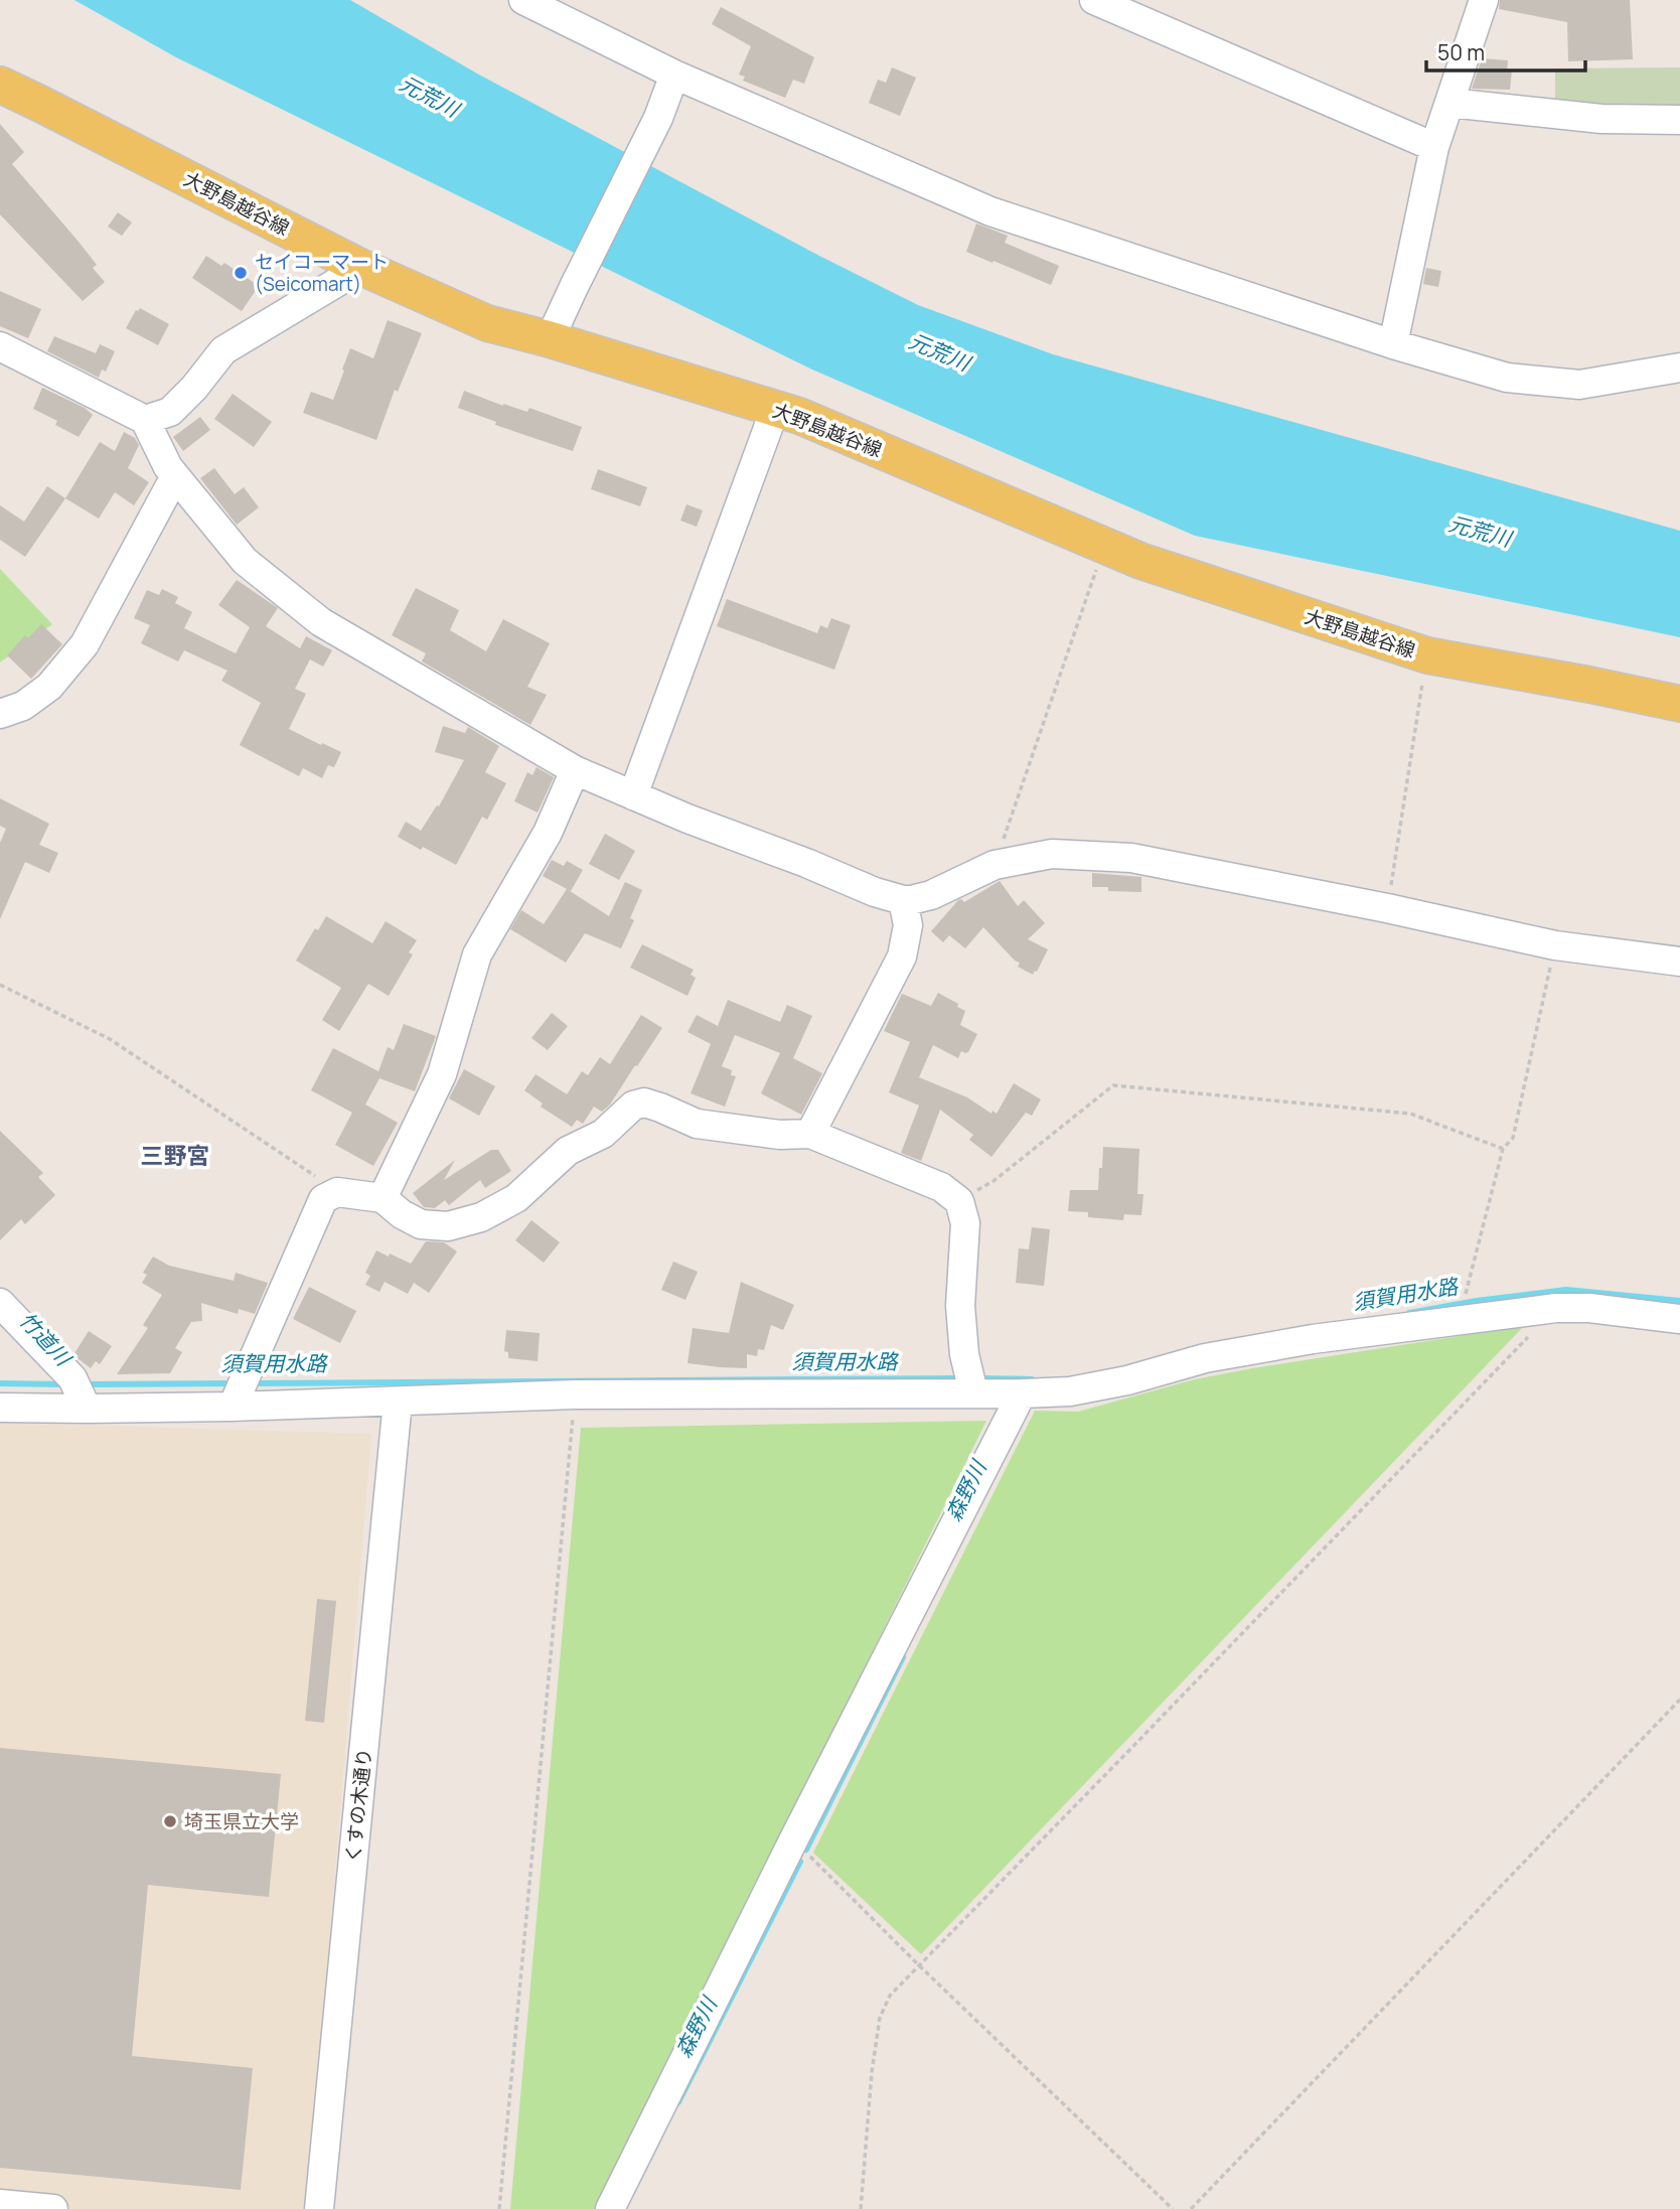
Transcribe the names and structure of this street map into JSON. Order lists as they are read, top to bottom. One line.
{"streets":{"main road":["大野島越谷線"],"street":["くすの木通り"]},"districts":["三野宮"],"water":["元荒川","須賀用水路","竹道川","森野川"],"places":["セイコーマート (Seicomart)","埼玉県立大学"],"scale_bar":"50 m"}
